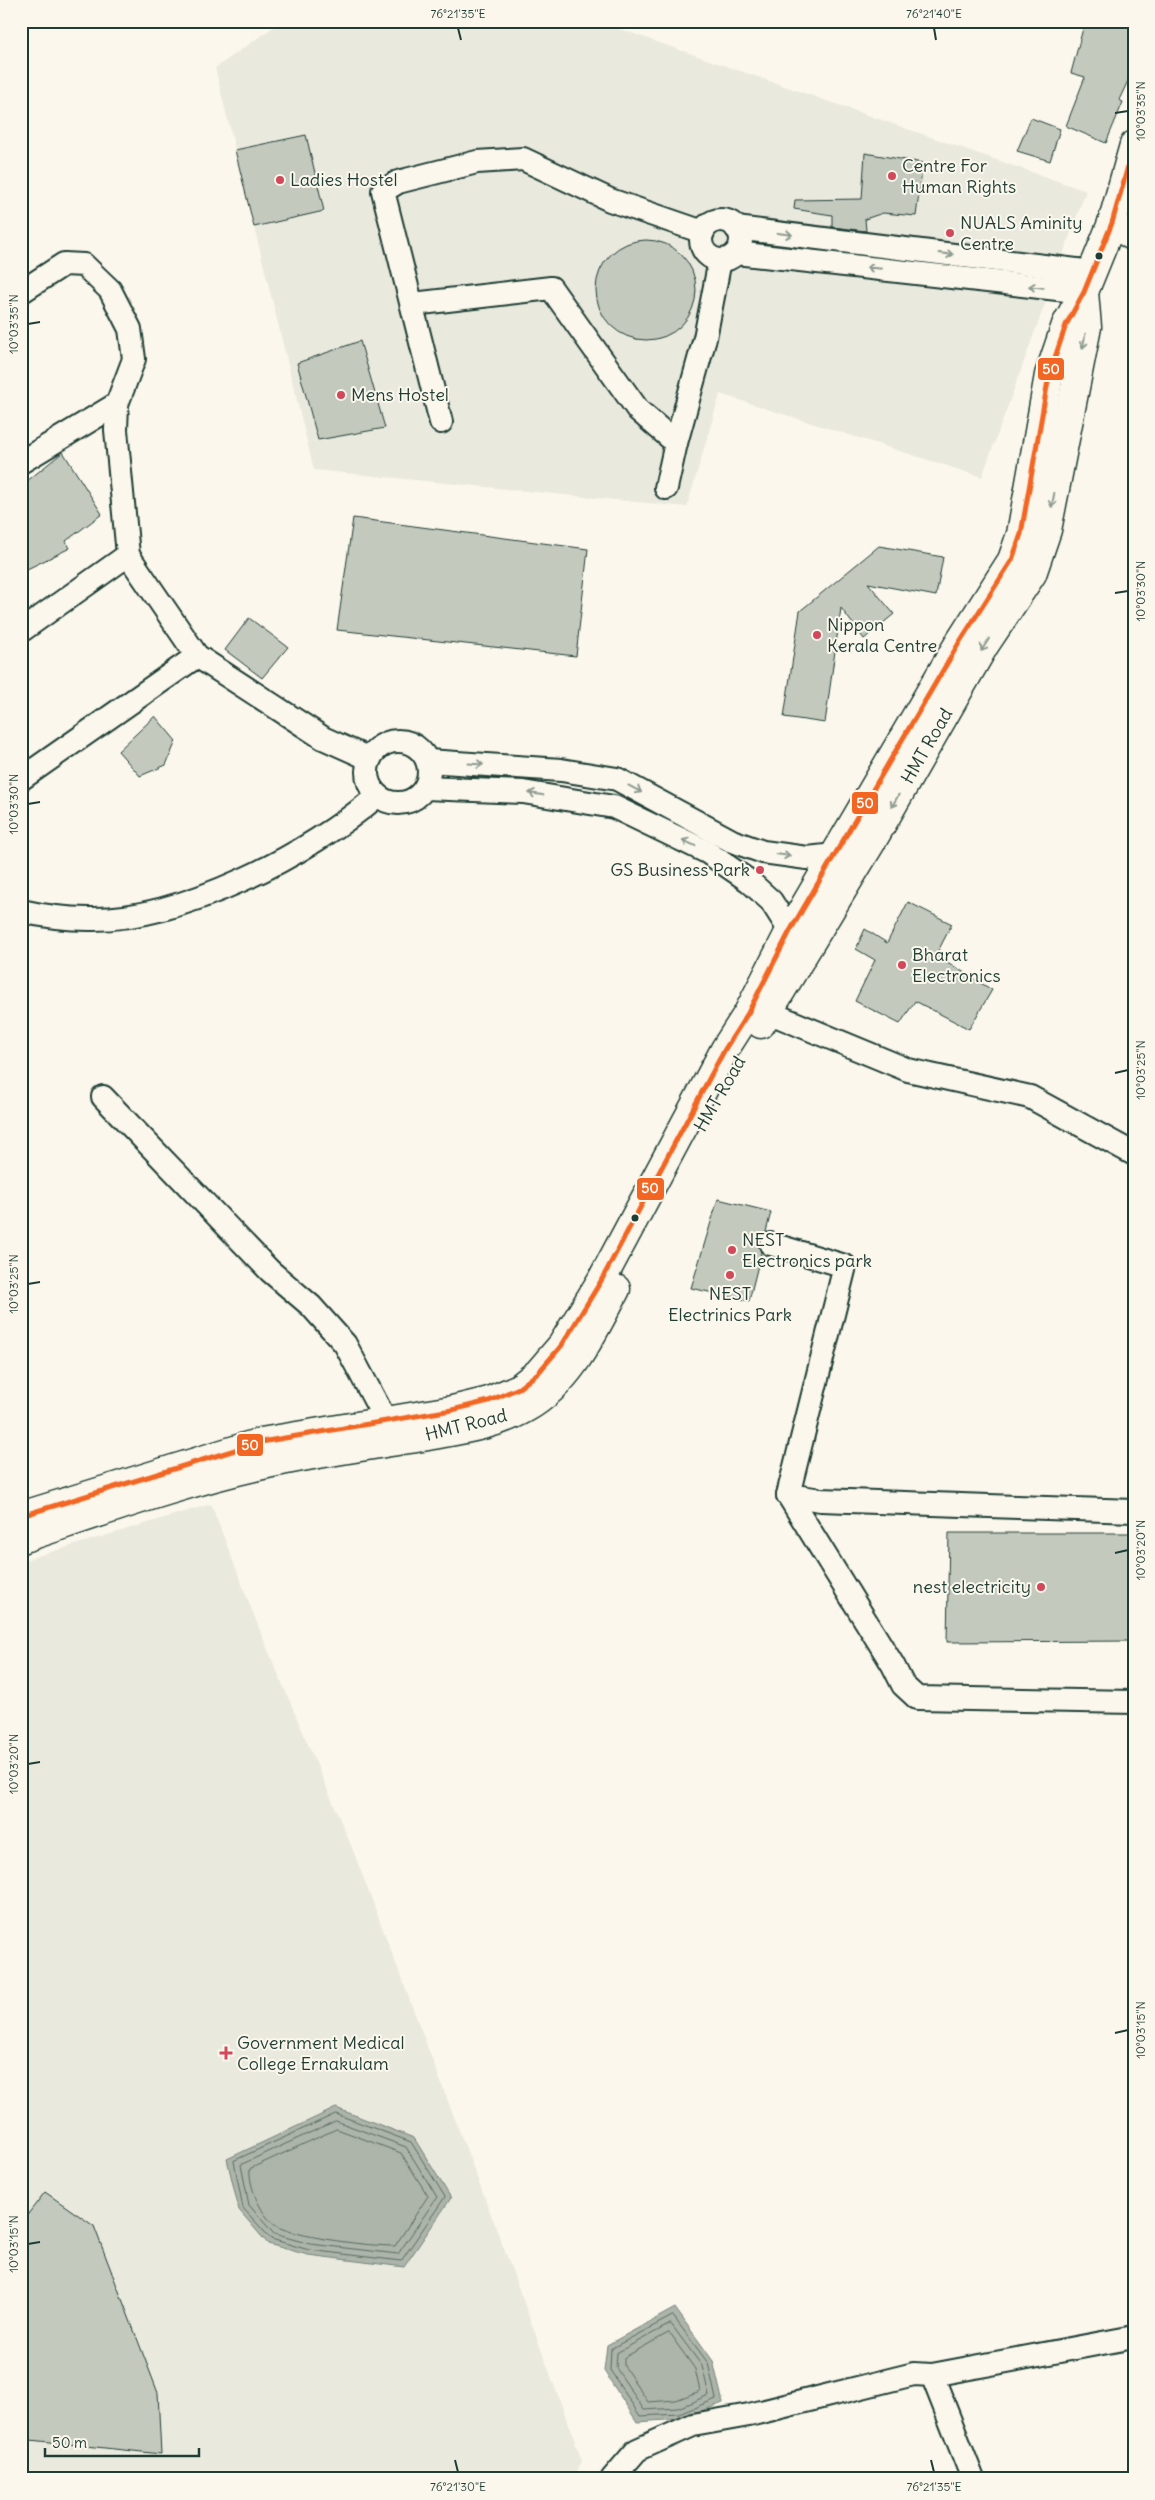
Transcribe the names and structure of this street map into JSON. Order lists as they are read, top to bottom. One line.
{"streets":{"main road":["HMT Road"]},"places":{"other":["Centre For Human Rights","Ladies Hostel","NUALS Aminity Centre","Mens Hostel","Nippon Kerala Centre","GS Business Park","Bharat Electronics","NEST Electronics park","NEST Electrinics Park","nest electricity"],"health":["Government Medical College Ernakulam"]},"lines":["transit line 50"],"scale_bar":"50 m","coordinates":["76°21'35\"E","76°21'40\"E","10°03'35\"N","10°03'30\"N","10°03'25\"N","10°03'20\"N","10°03'15\"N","76°21'30\"E"]}
